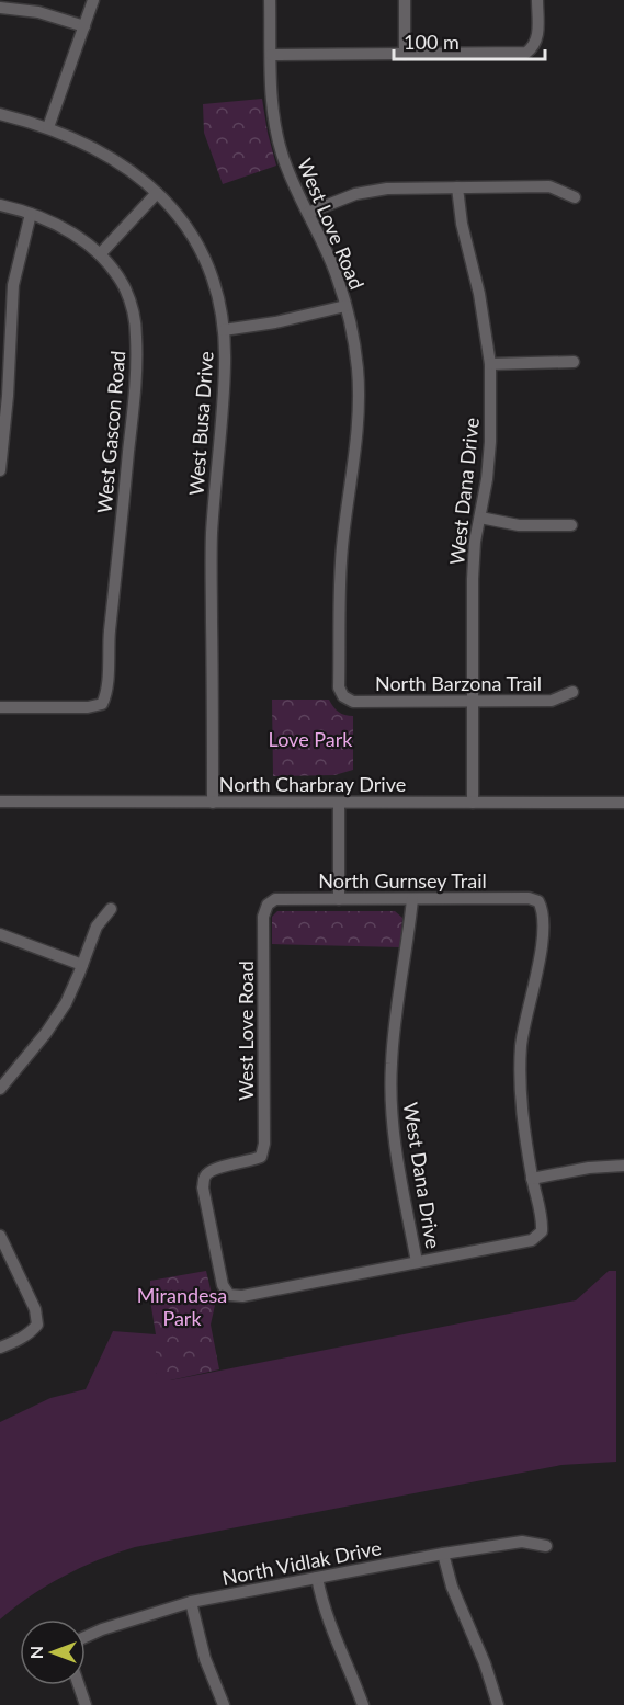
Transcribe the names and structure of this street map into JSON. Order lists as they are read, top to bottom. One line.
{"streets":{"street":["West Love Road","West Busa Drive","West Gascon Road","West Dana Drive","North Barzona Trail","North Charbray Drive","North Gurnsey Trail","North Vidlak Drive"]},"crossings":[["West Love Road","West Dana Drive"],["West Love Road","North Barzona Trail"],["West Love Road","North Gurnsey Trail"],["West Busa Drive","North Charbray Drive"],["West Dana Drive","North Barzona Trail"],["West Dana Drive","North Charbray Drive"],["West Dana Drive","North Gurnsey Trail"]],"parks":["Love Park","Mirandesa Park"],"scale_bar":"100 m","north":"left"}
